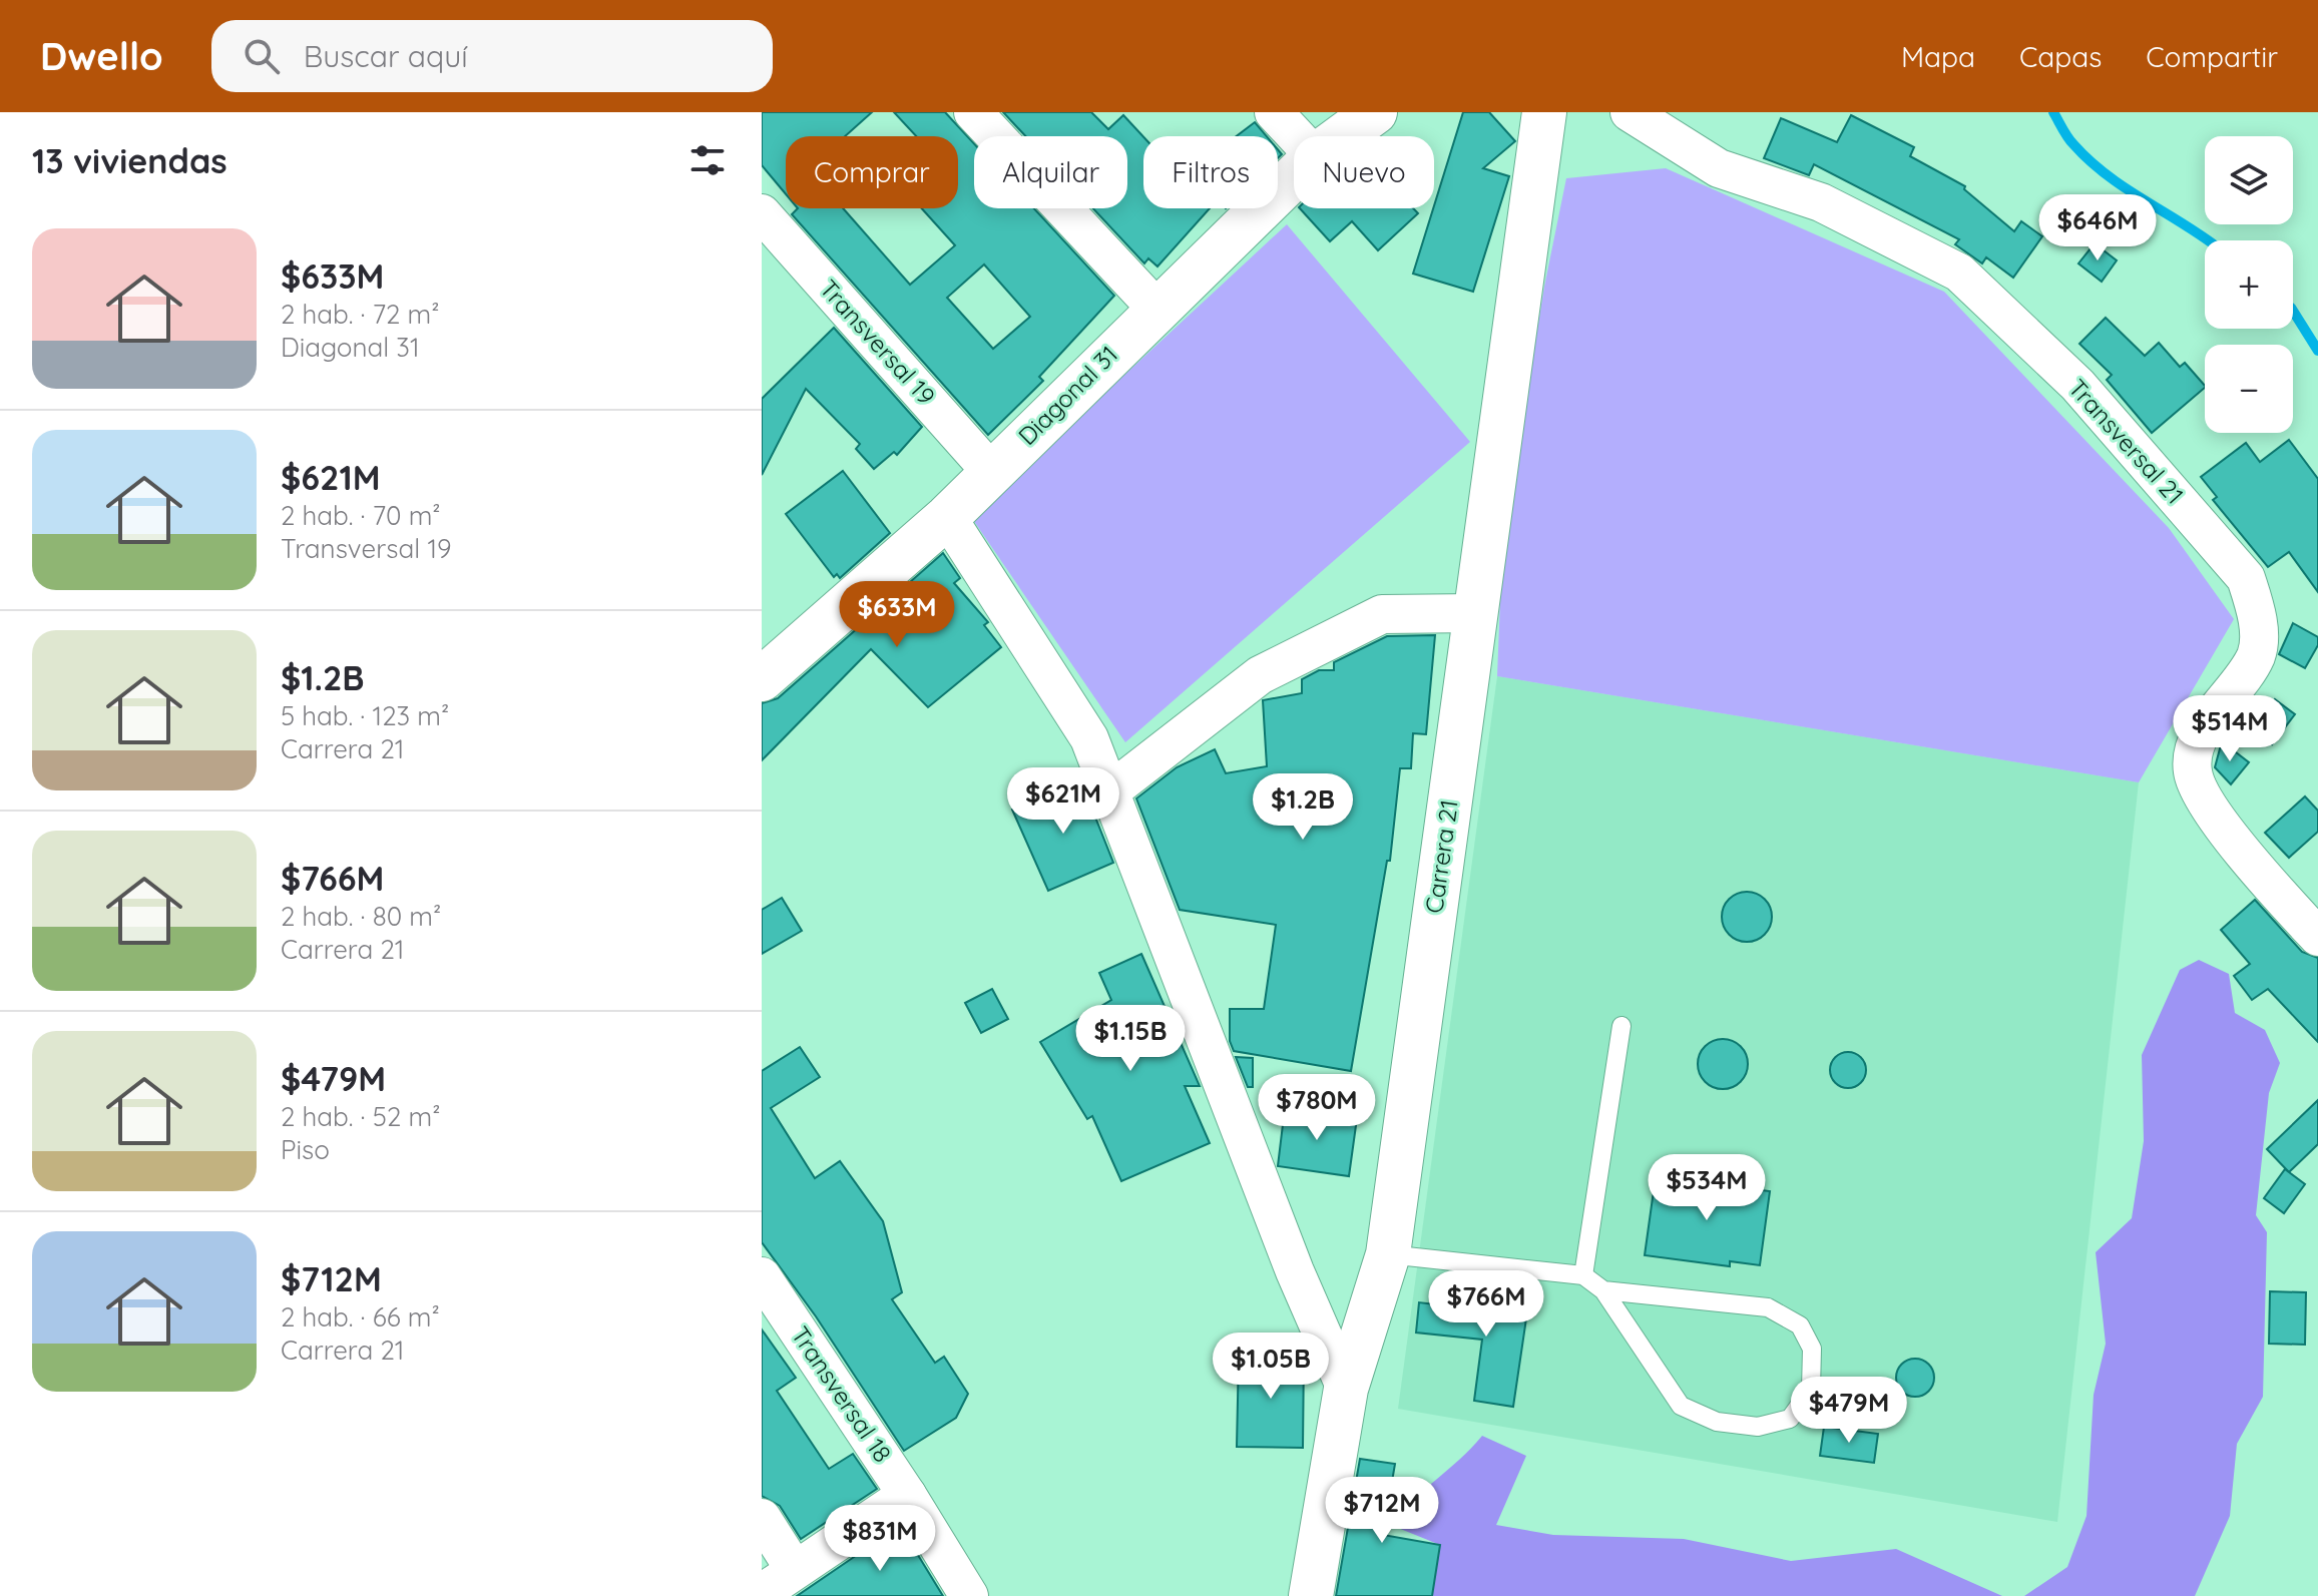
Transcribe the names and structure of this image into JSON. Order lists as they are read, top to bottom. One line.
{"streets":{"street":["Transversal 19","Diagonal 31","Transversal 21","Carrera 21","Transversal 18"]},"crossings":[["Transversal 19","Diagonal 31"]],"page":{"header":"Dwello","search":"Buscar aquí","nav":["Mapa","Capas","Compartir"],"heading":"13 viviendas","map_buttons":["+","−"],"chip":["Comprar","Alquilar","Filtros","Nuevo"],"price":["$646M","$633M","$514M","$621M","$1.2B","$1.15B","$780M","$534M","$766M","$1.05B","$479M","$712M","$831M"],"list":[{"name":"$633M","note":"2 hab. · 72 m² · Diagonal 31"},{"name":"$621M","note":"2 hab. · 70 m² · Transversal 19"},{"name":"$1.2B","note":"5 hab. · 123 m² · Carrera 21"},{"name":"$766M","note":"2 hab. · 80 m² · Carrera 21"},{"name":"$479M","note":"2 hab. · 52 m² · Piso"},{"name":"$712M","note":"2 hab. · 66 m² · Carrera 21"}]}}
